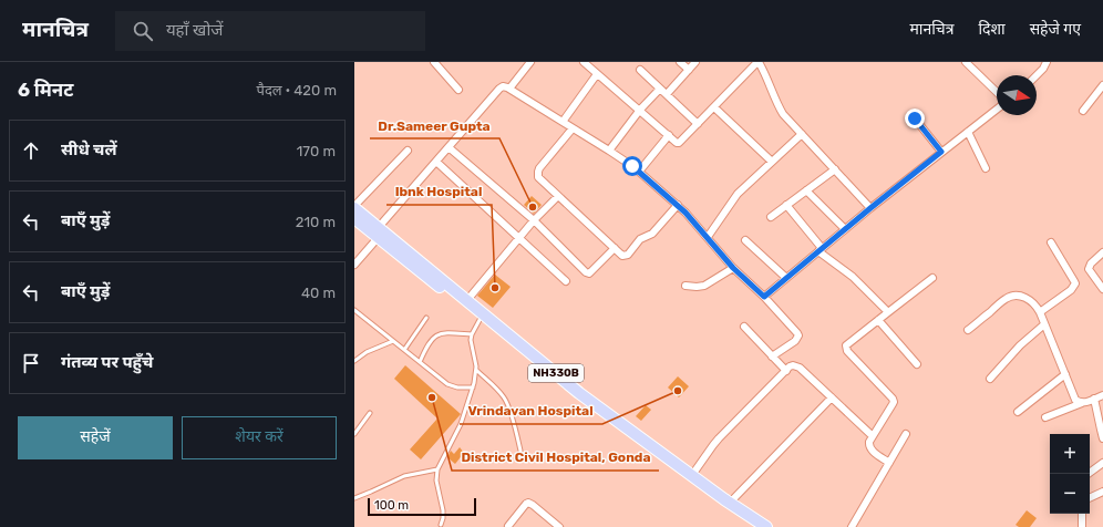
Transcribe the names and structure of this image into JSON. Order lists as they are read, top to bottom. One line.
{"streets":{"highway":["NH330B"]},"places":["Dr.Sameer Gupta","Ibnk Hospital","Vrindavan Hospital","District Civil Hospital, Gonda"],"scale_bar":"100 m","north":"right","page":{"header":"मानचित्र","search":"यहाँ खोजें","nav":["मानचित्र","दिशा","सहेजे गए"],"heading":["6 मिनट","पैदल · 420 m"],"list":[["सीधे चलें","170 m"],["बाएँ मुड़ें","210 m"],["बाएँ मुड़ें","40 m"],"गंतव्य पर पहुँचे"],"buttons":["सहेजें","शेयर करें"],"map_buttons":["+","−"],"scale":"100 m"}}
